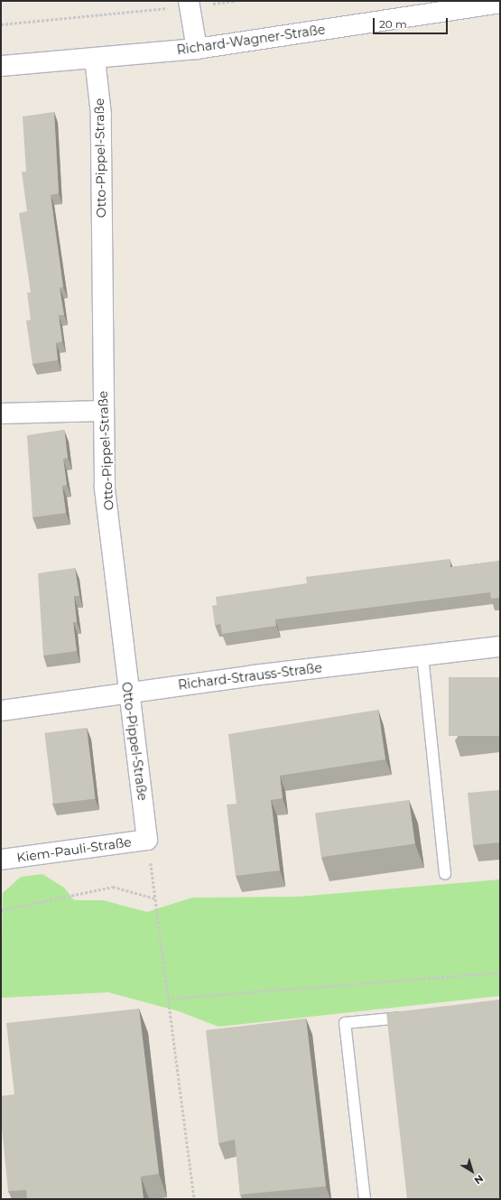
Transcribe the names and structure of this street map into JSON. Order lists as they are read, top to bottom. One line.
{"streets":{"street":["Richard-Wagner-Straße","Otto-Pippel-Straße","Richard-Strauss-Straße","Kiem-Pauli-Straße"]},"crossings":[["Richard-Wagner-Straße","Otto-Pippel-Straße"],["Otto-Pippel-Straße","Richard-Strauss-Straße"],["Otto-Pippel-Straße","Kiem-Pauli-Straße"]],"scale_bar":"20 m","north":"bottom right"}
